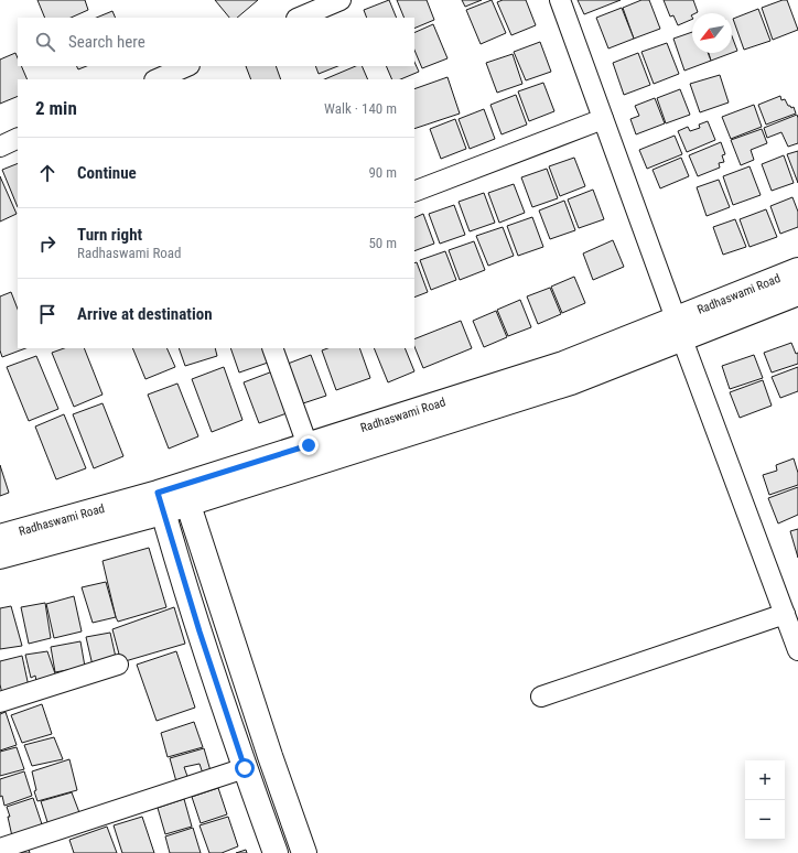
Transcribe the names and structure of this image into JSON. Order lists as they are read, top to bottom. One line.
{"streets":{"street":["Radhaswami Road"]},"north":"bottom left","page":{"search":"Search here","heading":["2 min","Walk · 140 m"],"list":[["Continue","90 m"],["Turn right","Radhaswami Road","50 m"],"Arrive at destination"],"map_buttons":["+","−"]}}
